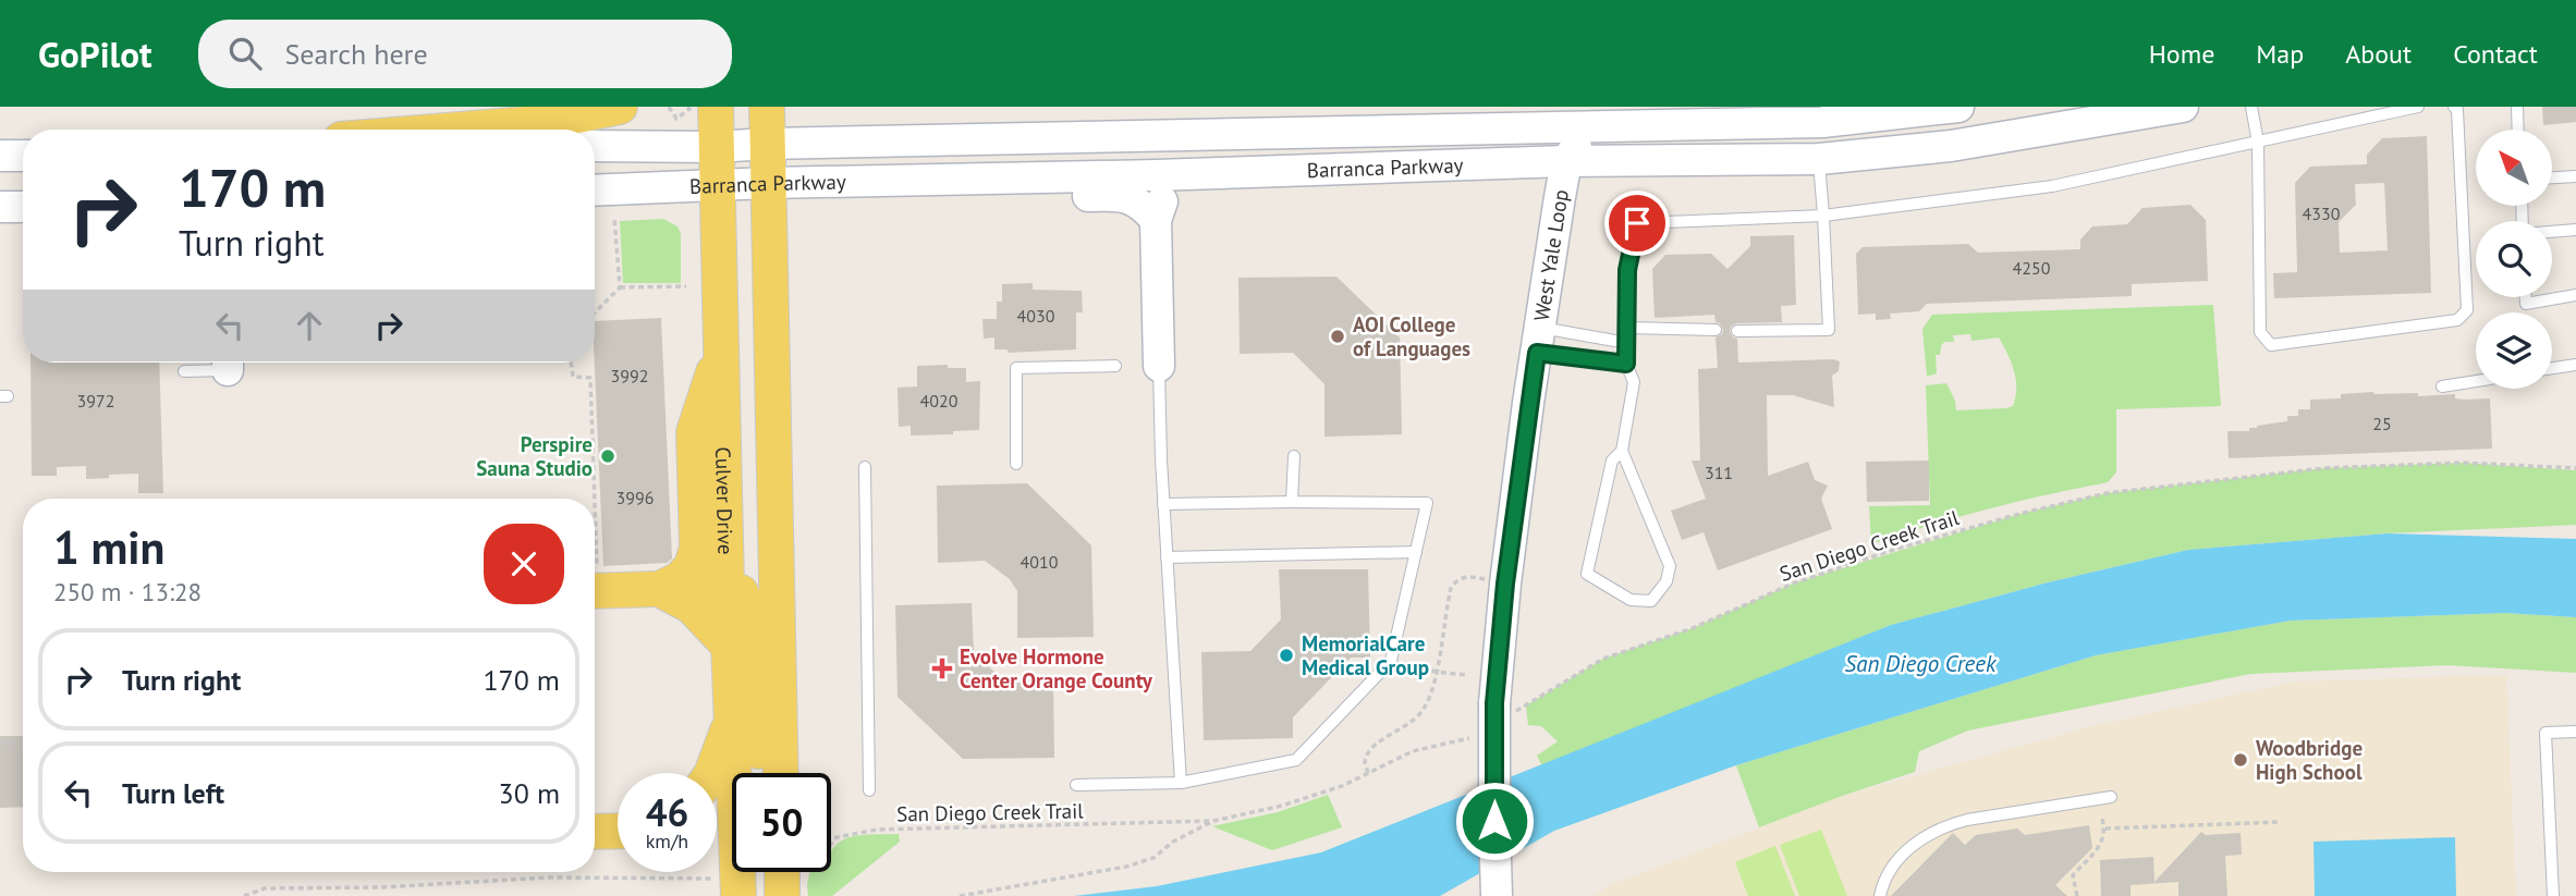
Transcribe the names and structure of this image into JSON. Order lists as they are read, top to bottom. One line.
{"streets":{"main road":["Barranca Parkway","West Yale Loop","Culver Drive"],"path":["San Diego Creek Trail"]},"crossings":[["Barranca Parkway","West Yale Loop"],["Barranca Parkway","Culver Drive"],["West Yale Loop","San Diego Creek Trail"]],"water":["San Diego Creek"],"places":{"other":["AOI College of Languages","Perspire Sauna Studio","MemorialCare Medical Group","Woodbridge High School"],"health":["Evolve Hormone Center Orange County"]},"house_numbers":["4330","4250","4030","3992","3972","4020","25","311","3996","4010"],"north":"top left","page":{"header":"GoPilot","search":"Search here","nav":["Home","Map","About","Contact"],"turn":["170 m","Turn right"],"heading":["1 min","250 m · 13:28"],"list":[{"name":"Turn right","value":"170 m"},{"name":"Turn left","value":"30 m"}],"speed":"46 km/h","limit":"50"}}
